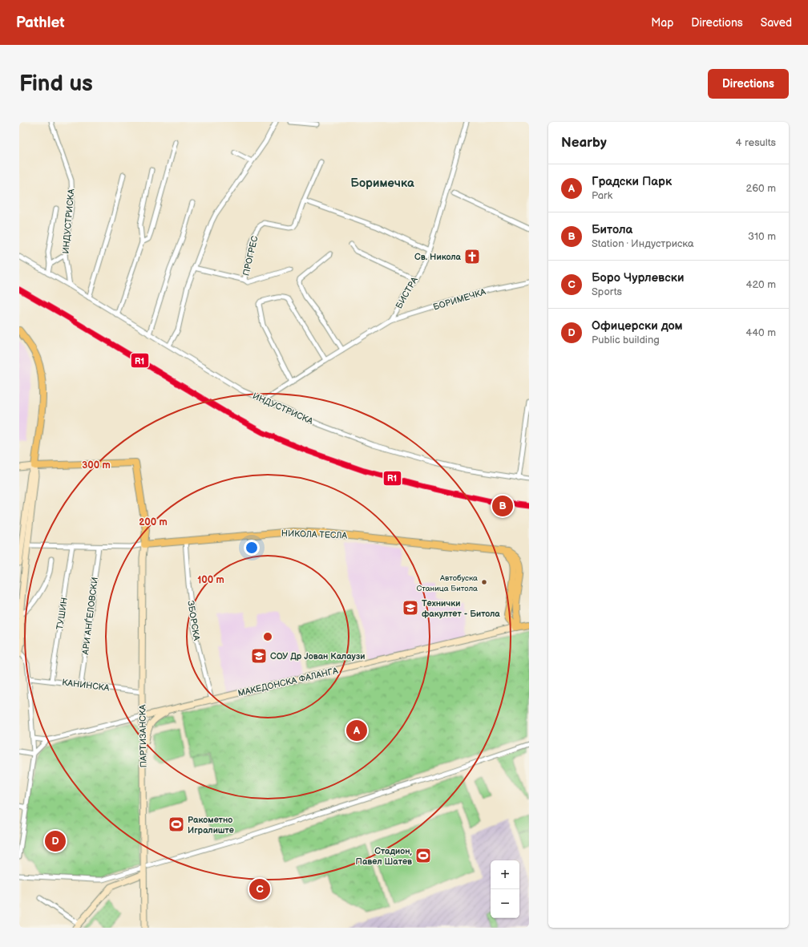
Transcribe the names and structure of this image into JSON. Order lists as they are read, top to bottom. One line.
{"streets":{"main road":["НИКОЛА ТЕСЛА","МАКЕДОНСКА ФАЛАНГА"],"street":["ИНДУСТРИСКА","ПРОГРЕС","БИСТРА","БОРИМЕЧКА","ТУШИН","АРИ АНЃЕЛОВСКИ","ЗБОРСКА","КАНИНСКА","ПАРТИЗАНСКА"]},"crossings":[["ИНДУСТРИСКА","БИСТРА"],["БИСТРА","БОРИМЕЧКА"],["НИКОЛА ТЕСЛА","ТУШИН"],["НИКОЛА ТЕСЛА","АРИ АНЃЕЛОВСКИ"],["НИКОЛА ТЕСЛА","ЗБОРСКА"],["НИКОЛА ТЕСЛА","МАКЕДОНСКА ФАЛАНГА"],["НИКОЛА ТЕСЛА","ПАРТИЗАНСКА"],["ТУШИН","КАНИНСКА"],["АРИ АНЃЕЛОВСКИ","КАНИНСКА"],["ЗБОРСКА","МАКЕДОНСКА ФАЛАНГА"],["МАКЕДОНСКА ФАЛАНГА","ПАРТИЗАНСКА"],["КАНИНСКА","ПАРТИЗАНСКА"]],"districts":["Боримечка"],"places":{"church":["Св. Никола"],"other":["Автобуска Станица Битола"],"school or university":["Технички факултет - Битола","СОУ Др Јован Калаузи"],"sports":["Ракометно Игралиште","Стадион, Павел Шатев"]},"lines":["transit line R1"],"page":{"header":"Pathlet","nav":["Map","Directions","Saved"],"buttons":"Directions","title":"Find us","heading":["Nearby","4 results"],"list":[{"mark":"A","name":"Градски Парк","note":"Park","value":"260 m"},{"mark":"B","name":"Битола","note":"Station · Индустриска","value":"310 m"},{"mark":"C","name":"Боро Чурлевски","note":"Sports","value":"420 m"},{"mark":"D","name":"Офицерски дом","note":"Public building","value":"440 m"}],"pins":["B","A","D","C"],"map_buttons":["+","−"]},"rings":["300 m","200 m","100 m"]}
